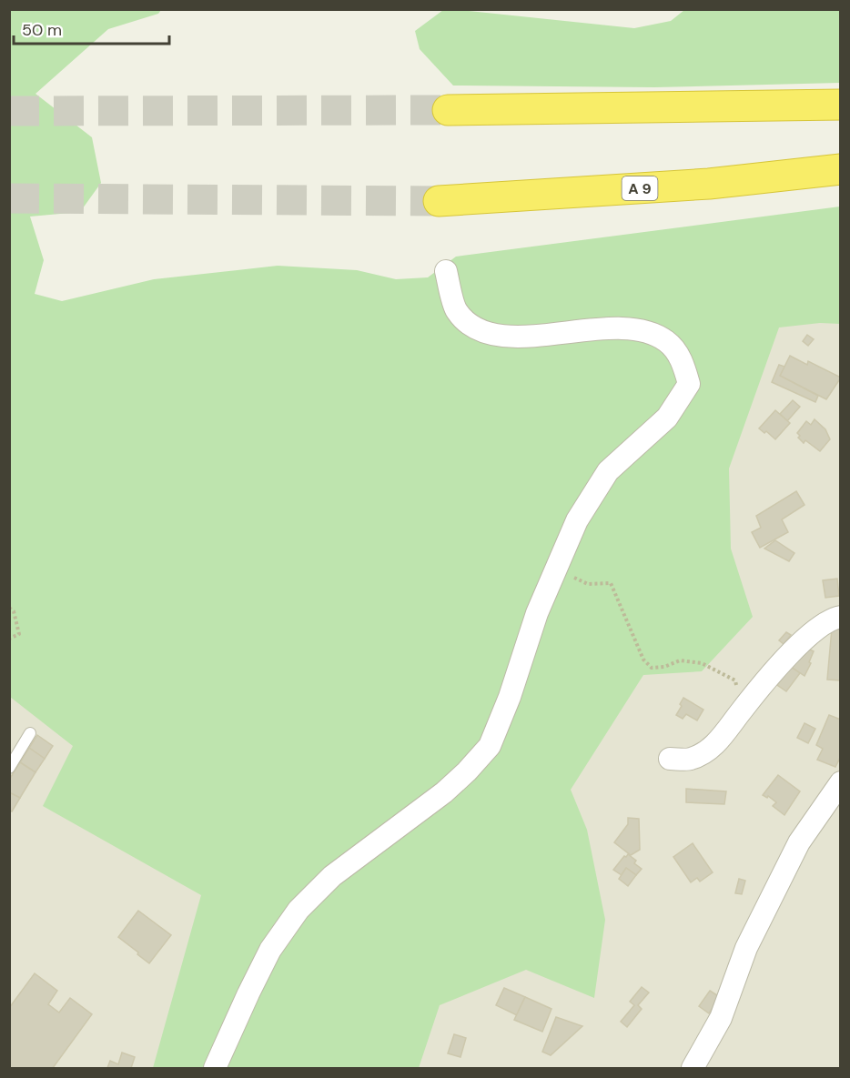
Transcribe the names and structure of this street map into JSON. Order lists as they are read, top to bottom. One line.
{"streets":{"highway":["A 9"]},"scale_bar":"50 m"}
